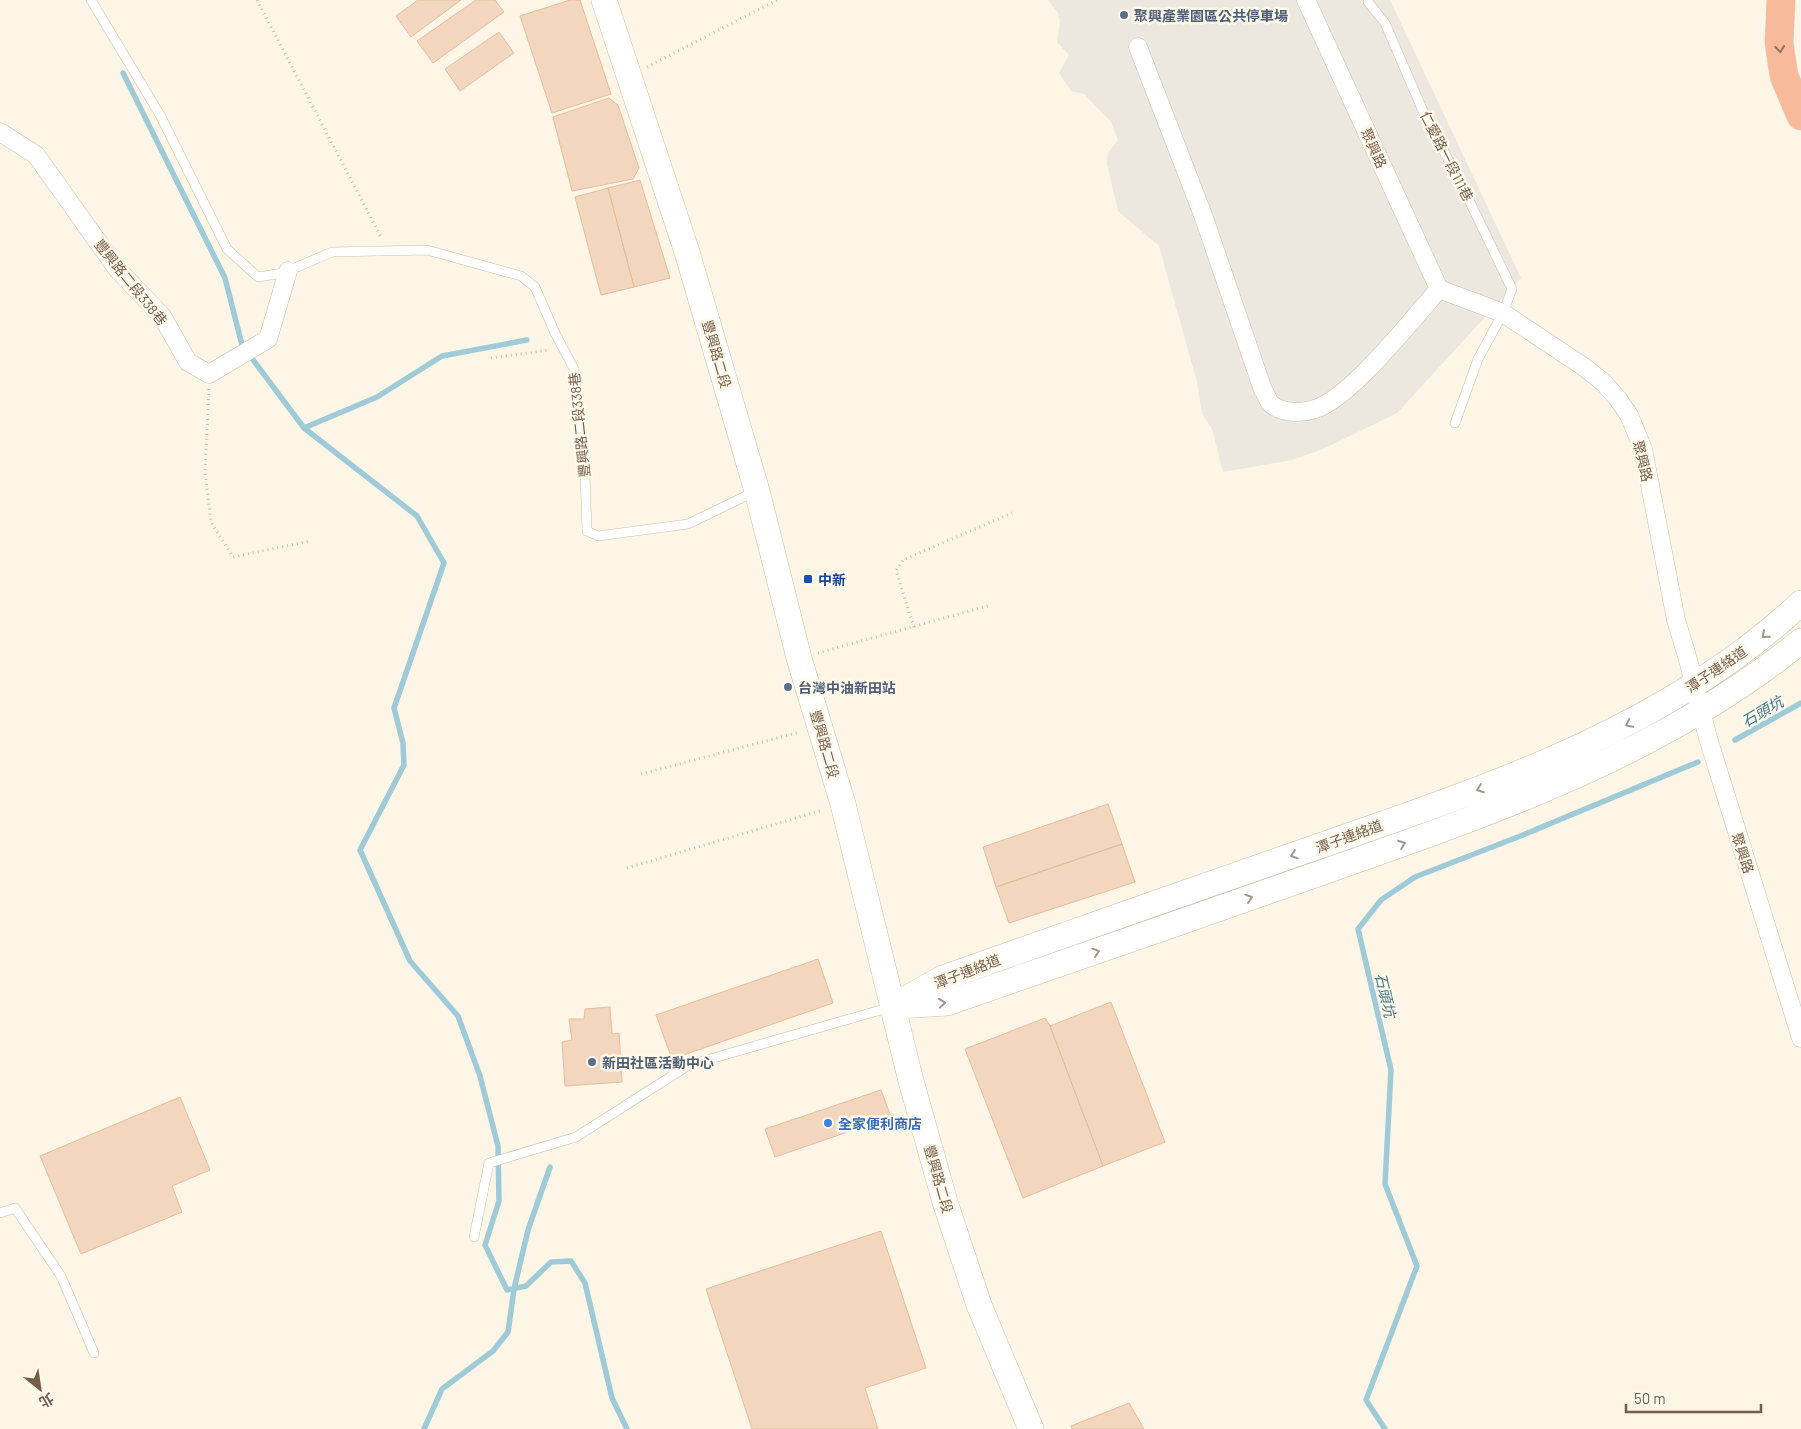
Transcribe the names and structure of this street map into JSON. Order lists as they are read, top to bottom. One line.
{"streets":{"street":["聚興路","豐興路二段338巷","豐興路二段","潭子連絡道"],"lane":["仁愛路一段111巷"]},"crossings":[["聚興路","仁愛路一段111巷"],["聚興路","潭子連絡道"],["豐興路二段338巷","豐興路二段"],["豐興路二段","潭子連絡道"]],"water":["石頭坑"],"places":{"other":["聚興產業園區公共停車場","台灣中油新田站","新田社區活動中心","全家便利商店"],"transit":["中新"]},"scale_bar":"50 m","north":"bottom right"}
